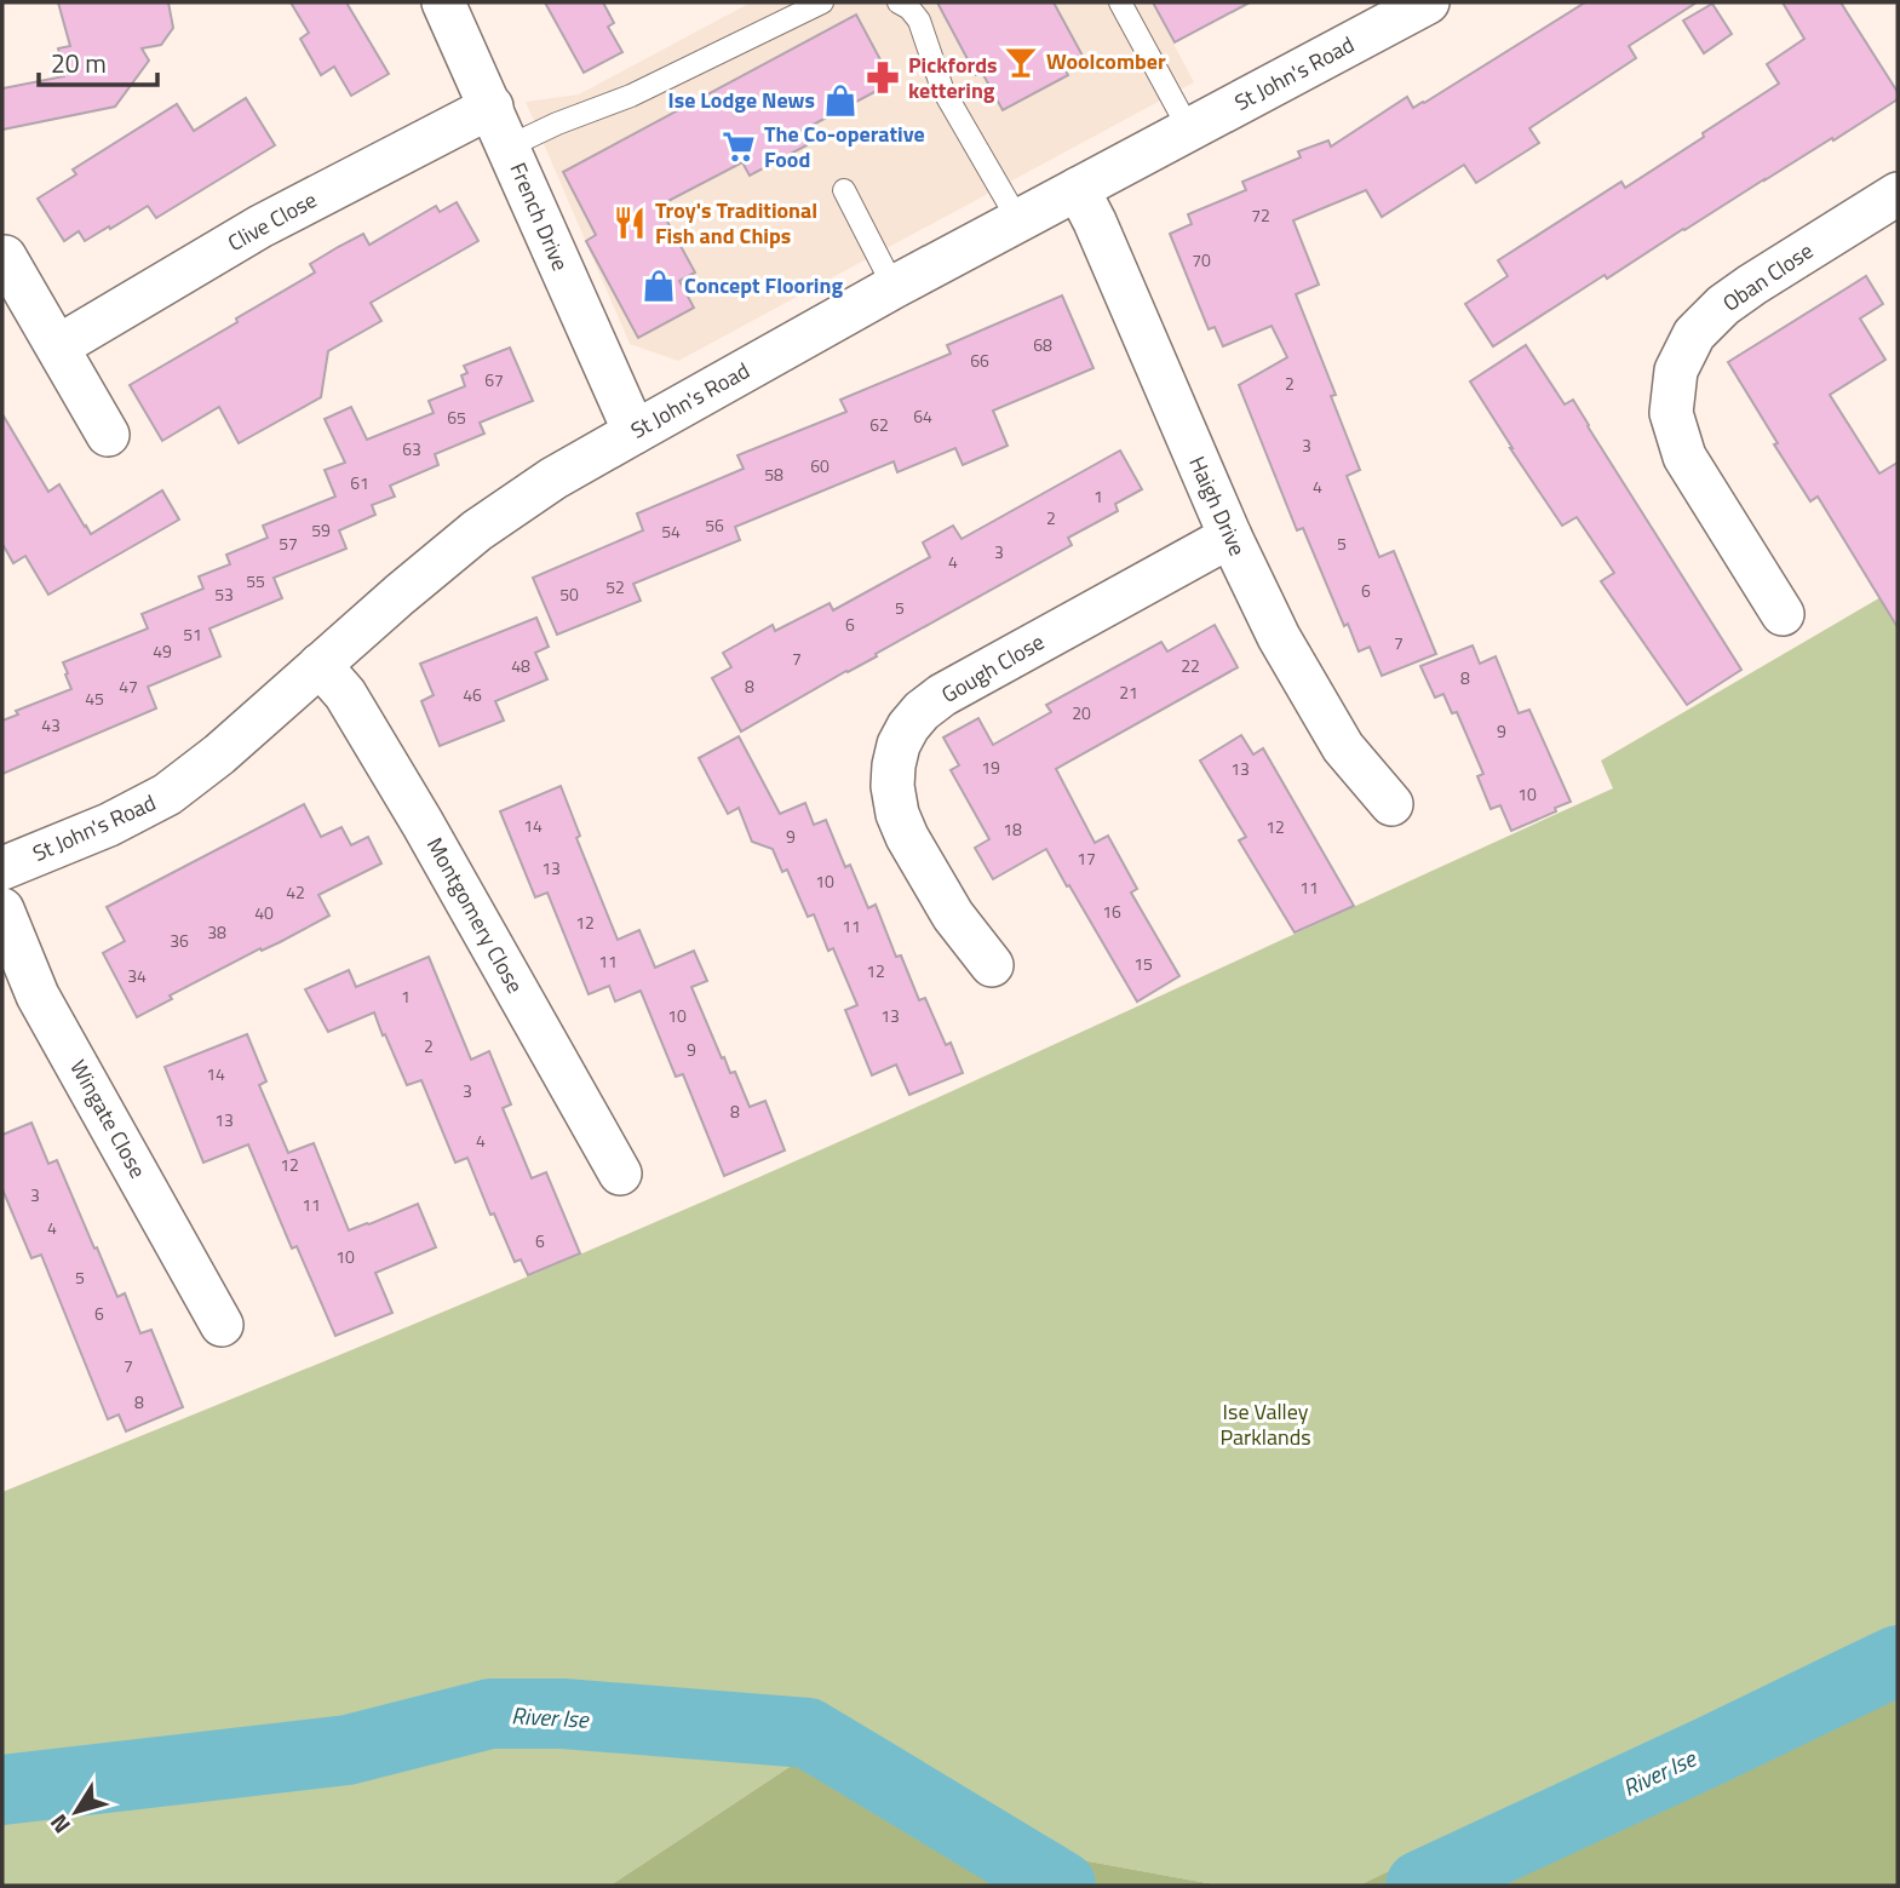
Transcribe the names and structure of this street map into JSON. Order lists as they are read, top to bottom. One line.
{"streets":{"street":["St John's Road","French Drive","Clive Close","Oban Close","Haigh Drive","Gough Close","Montgomery Close","Wingate Close"]},"crossings":[["St John's Road","French Drive"],["St John's Road","Haigh Drive"],["St John's Road","Montgomery Close"],["French Drive","Clive Close"],["Haigh Drive","Gough Close"]],"water":["River Ise"],"parks":["Ise Valley Parklands"],"places":{"bar":["Woolcomber"],"pharmacy":["Pickfords kettering"],"shop":["Ise Lodge News","Concept Flooring"],"supermarket":["The Co-operative Food"],"restaurant":["Troy's Traditional Fish and Chips"]},"house_numbers":["72","70","68","66","67","2","64","65","62","3","63","60","58","61","4","1","2","56","59","54","57","5","3","4","55","52","6","53","50","5","6","51","7","49","7","48","22","8","47","8","21","46","45","20","43","9","19","13","10","14","12","18","9","17","13","10","11","42","16","40","12","11","38","36","11","15","12","34","1","10","13","2","9","14","3","8","13","4","12","3","11","4","6","10","5","6","7","8"],"scale_bar":"20 m","north":"bottom left"}
